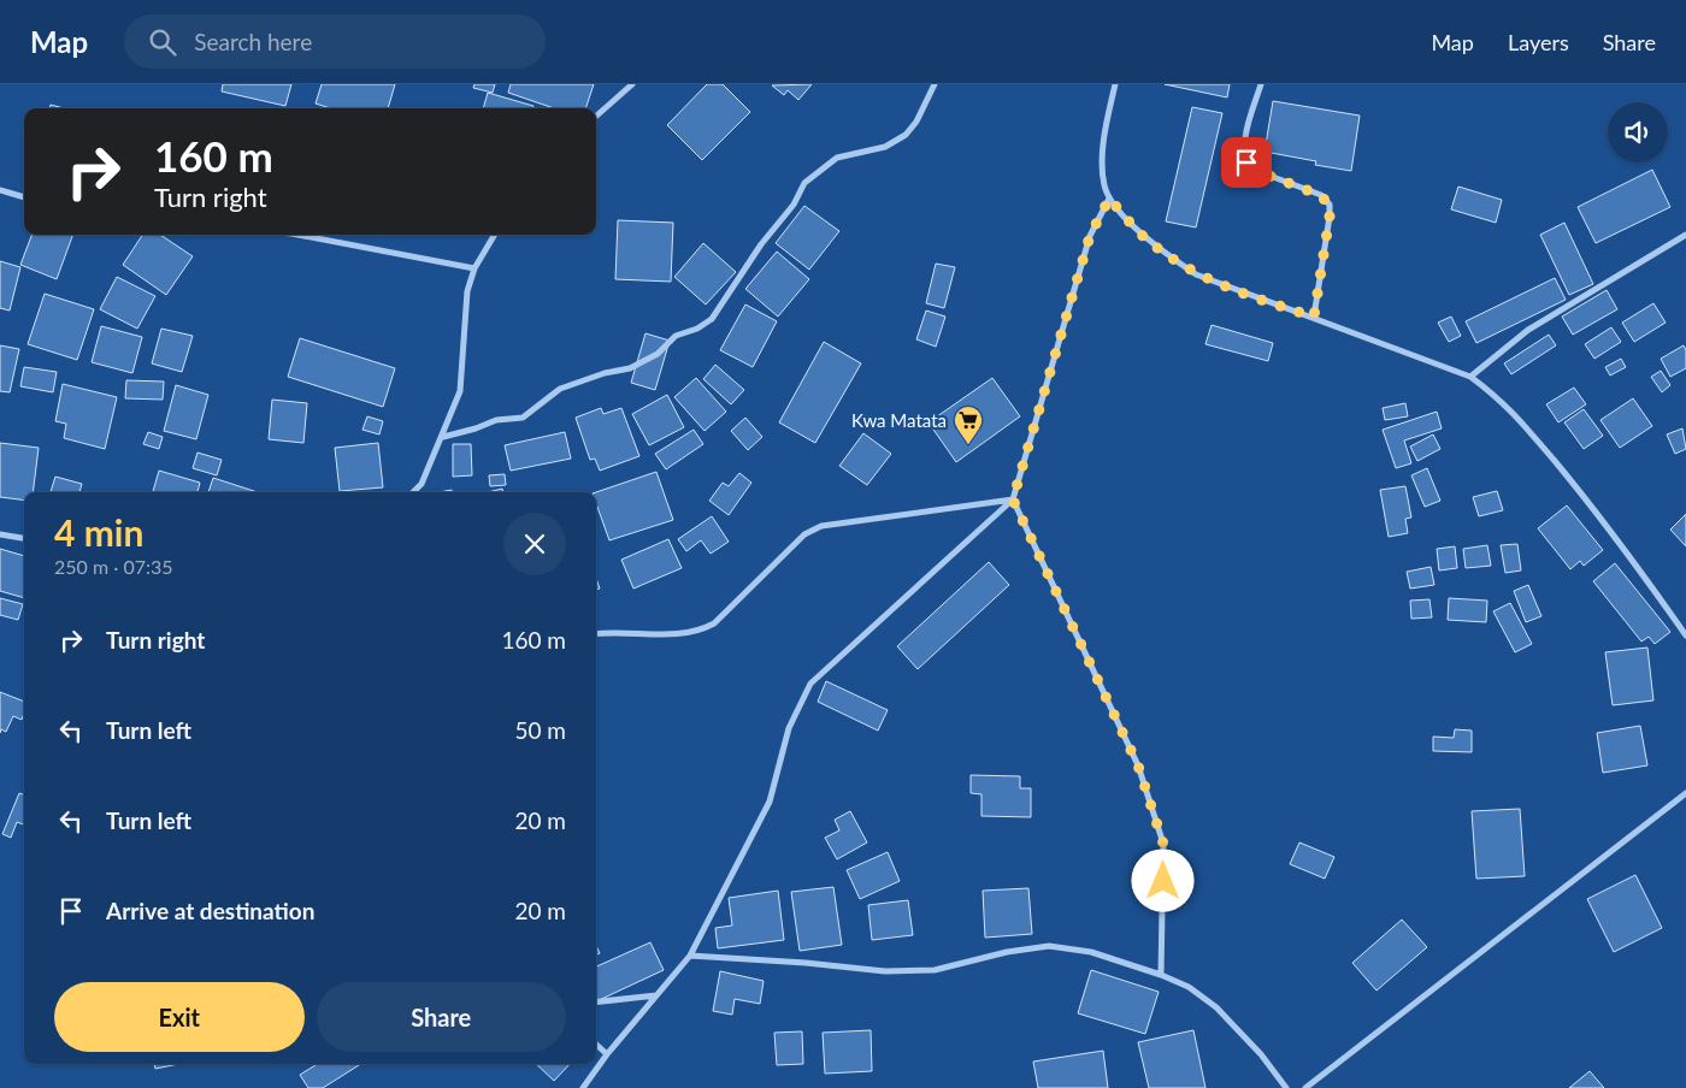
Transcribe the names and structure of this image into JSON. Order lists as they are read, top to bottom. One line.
{"places":{"supermarket":["Kwa Matata"]},"page":{"header":"Map","search":"Search here","nav":["Map","Layers","Share"],"turn":["160 m","Turn right"],"heading":["4 min","250 m · 07:35"],"list":[{"name":"Turn right","value":"160 m"},{"name":"Turn left","value":"50 m"},{"name":"Turn left","value":"20 m"},{"name":"Arrive at destination","value":"20 m"}],"buttons":["Exit","Share"]}}
